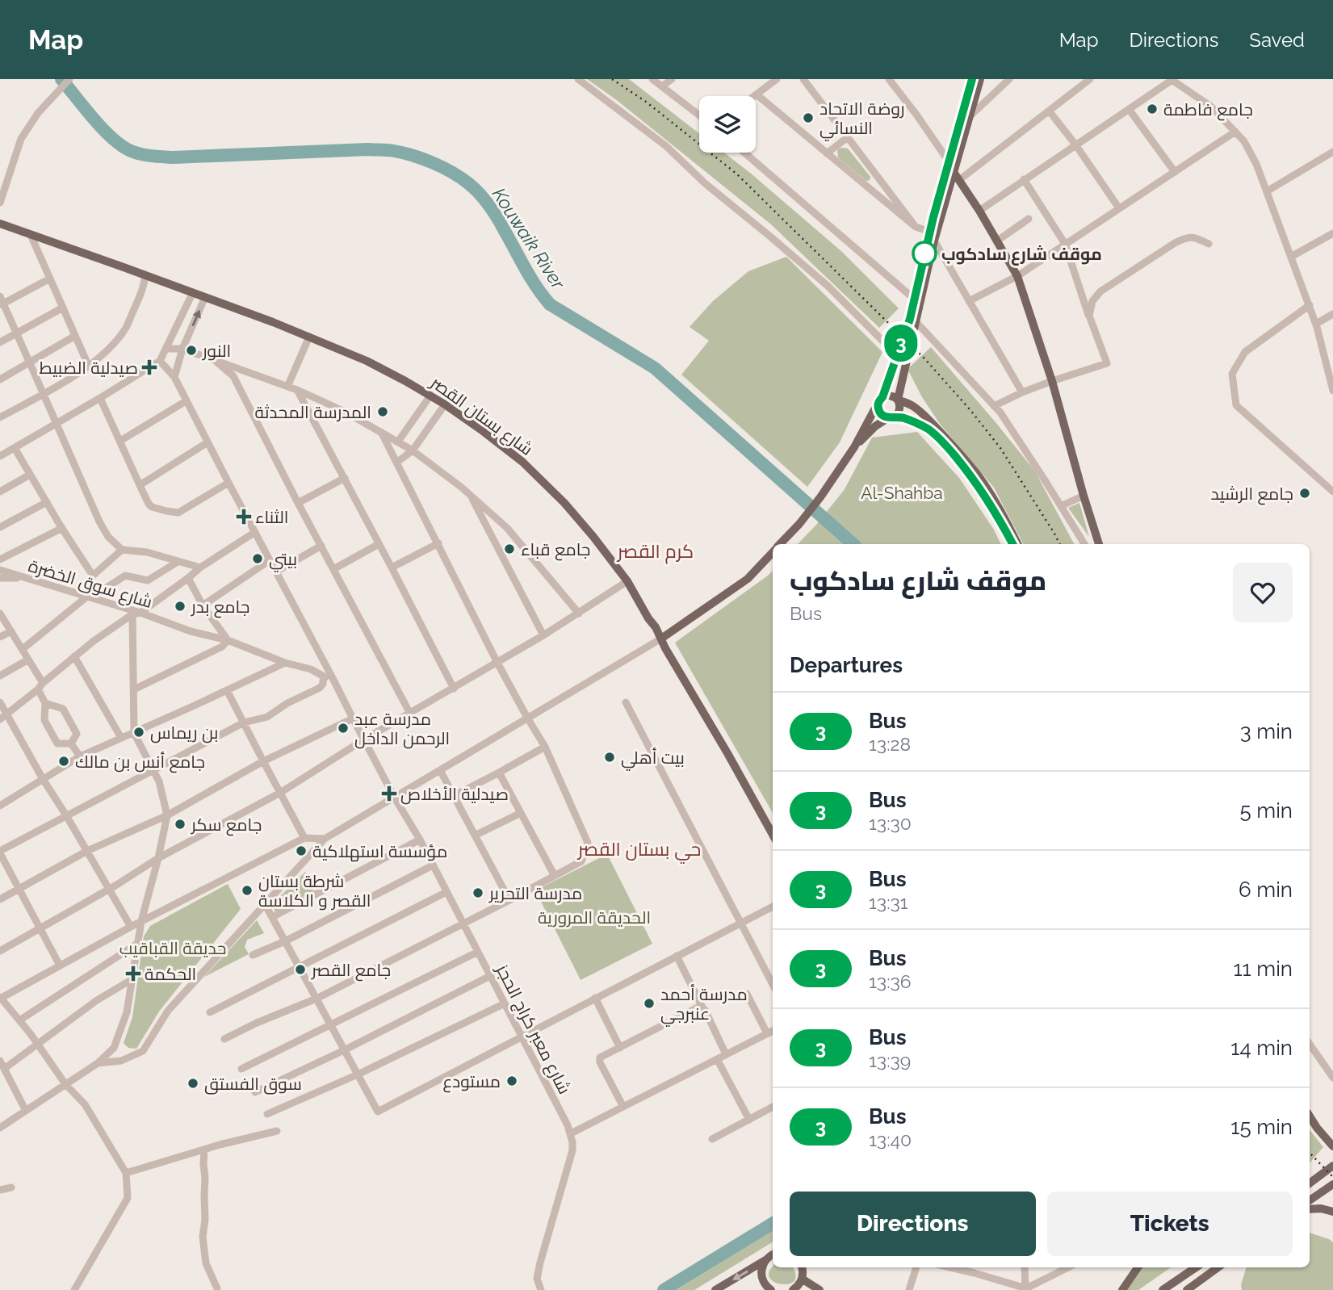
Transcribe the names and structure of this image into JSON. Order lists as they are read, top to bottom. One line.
{"streets":{"main road":["شارع بستان القصر"],"street":["شارع سوق الخضرة","شارع معبر كراج الحجز"]},"crossings":[["شارع سوق الخضرة","شارع معبر كراج الحجز"]],"districts":["كرم القصر","حي بستان القصر"],"water":["Kouwaik River"],"parks":["Al-Shahba","الحديقة المرورية","حديقة القباقيب"],"places":{"other":["جامع فاطمة","روضة الاتحاد النسائي","موقف شارع سادكوب","النور","المدرسة المحدثة","جامع الرشيد","جامع قباء","بيتي","جامع بدر","مدرسة عبد الرحمن الداخل","بن ريماس","بيت أهلي","جامع أنس بن مالك","جامع سكر","مؤسسة استهلاكية","شرطة بستان القصر و الكلاسة","مدرسة التحرير","جامع القصر","مدرسة أحمد عنبرجي","مستودع","سوق الفستق"],"health":["صيدلية الضبيط","الثناء","صيدلية اﻷخلاص","الحكمة"]},"lines":["bus line 3"],"page":{"header":"Map","nav":["Map","Directions","Saved"],"on_map":"3","heading":[["موقف شارع سادكوب","Bus"],"Departures"],"list":[{"mark":"3","name":"Bus","note":"13:28","value":"3 min"},{"mark":"3","name":"Bus","note":"13:30","value":"5 min"},{"mark":"3","name":"Bus","note":"13:31","value":"6 min"},{"mark":"3","name":"Bus","note":"13:36","value":"11 min"},{"mark":"3","name":"Bus","note":"13:39","value":"14 min"},{"mark":"3","name":"Bus","note":"13:40","value":"15 min"}],"buttons":["Directions","Tickets"]}}
